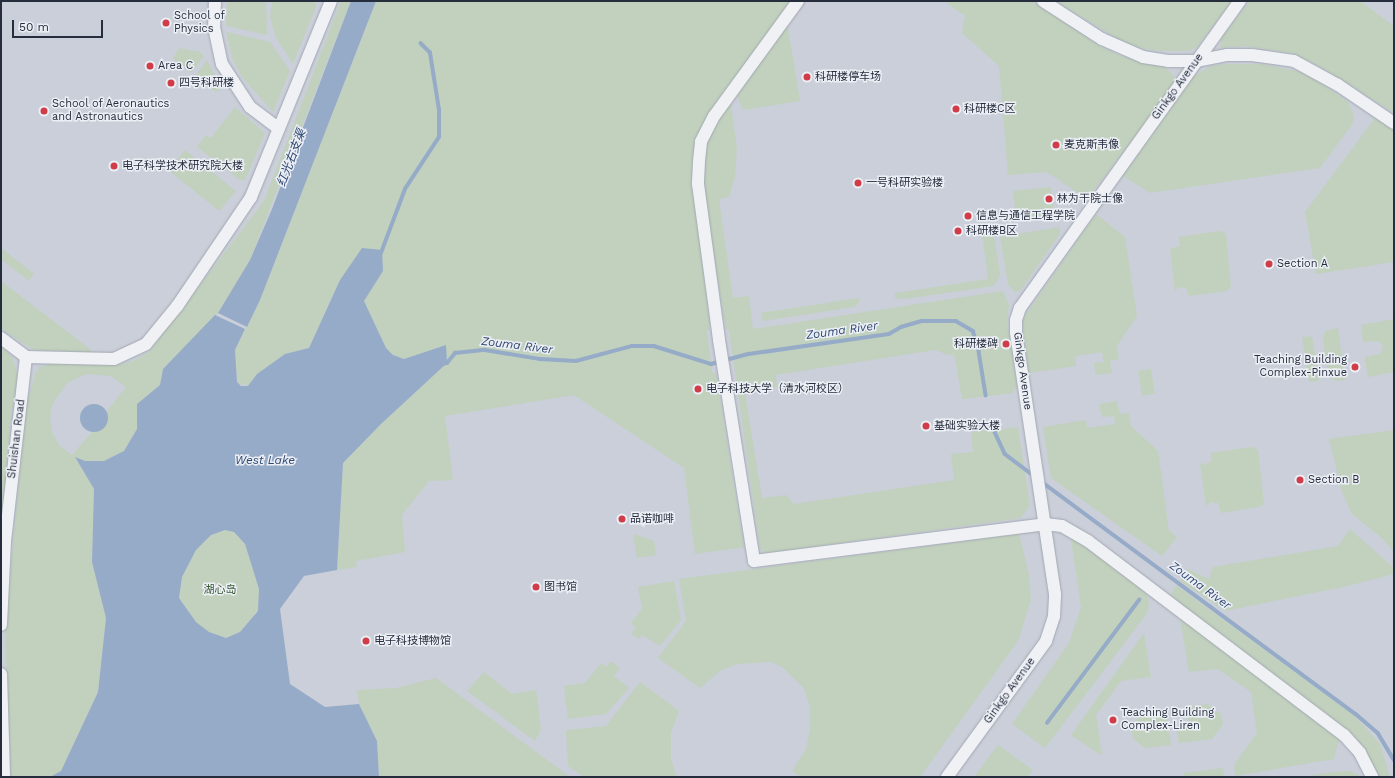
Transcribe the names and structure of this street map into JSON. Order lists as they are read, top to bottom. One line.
{"streets":{"street":["Ginkgo Avenue","Shuishan Road"]},"water":["红光右支渠","Zouma River","West Lake"],"parks":["湖心岛"],"places":["School of Physics","Area C","科研楼停车场","四号科研楼","科研楼C区","School of Aeronautics and Astronautics","麦克斯韦像","电子科学技术研究院大楼","一号科研实验楼","林为干院士像","信息与通信工程学院","科研楼B区","Section A","科研楼碑","Teaching Building Complex-Pinxue","电子科技大学（清水河校区）","基础实验大楼","Section B","品诺咖啡","图书馆","电子科技博物馆","Teaching Building Complex-Liren"],"scale_bar":"50 m"}
